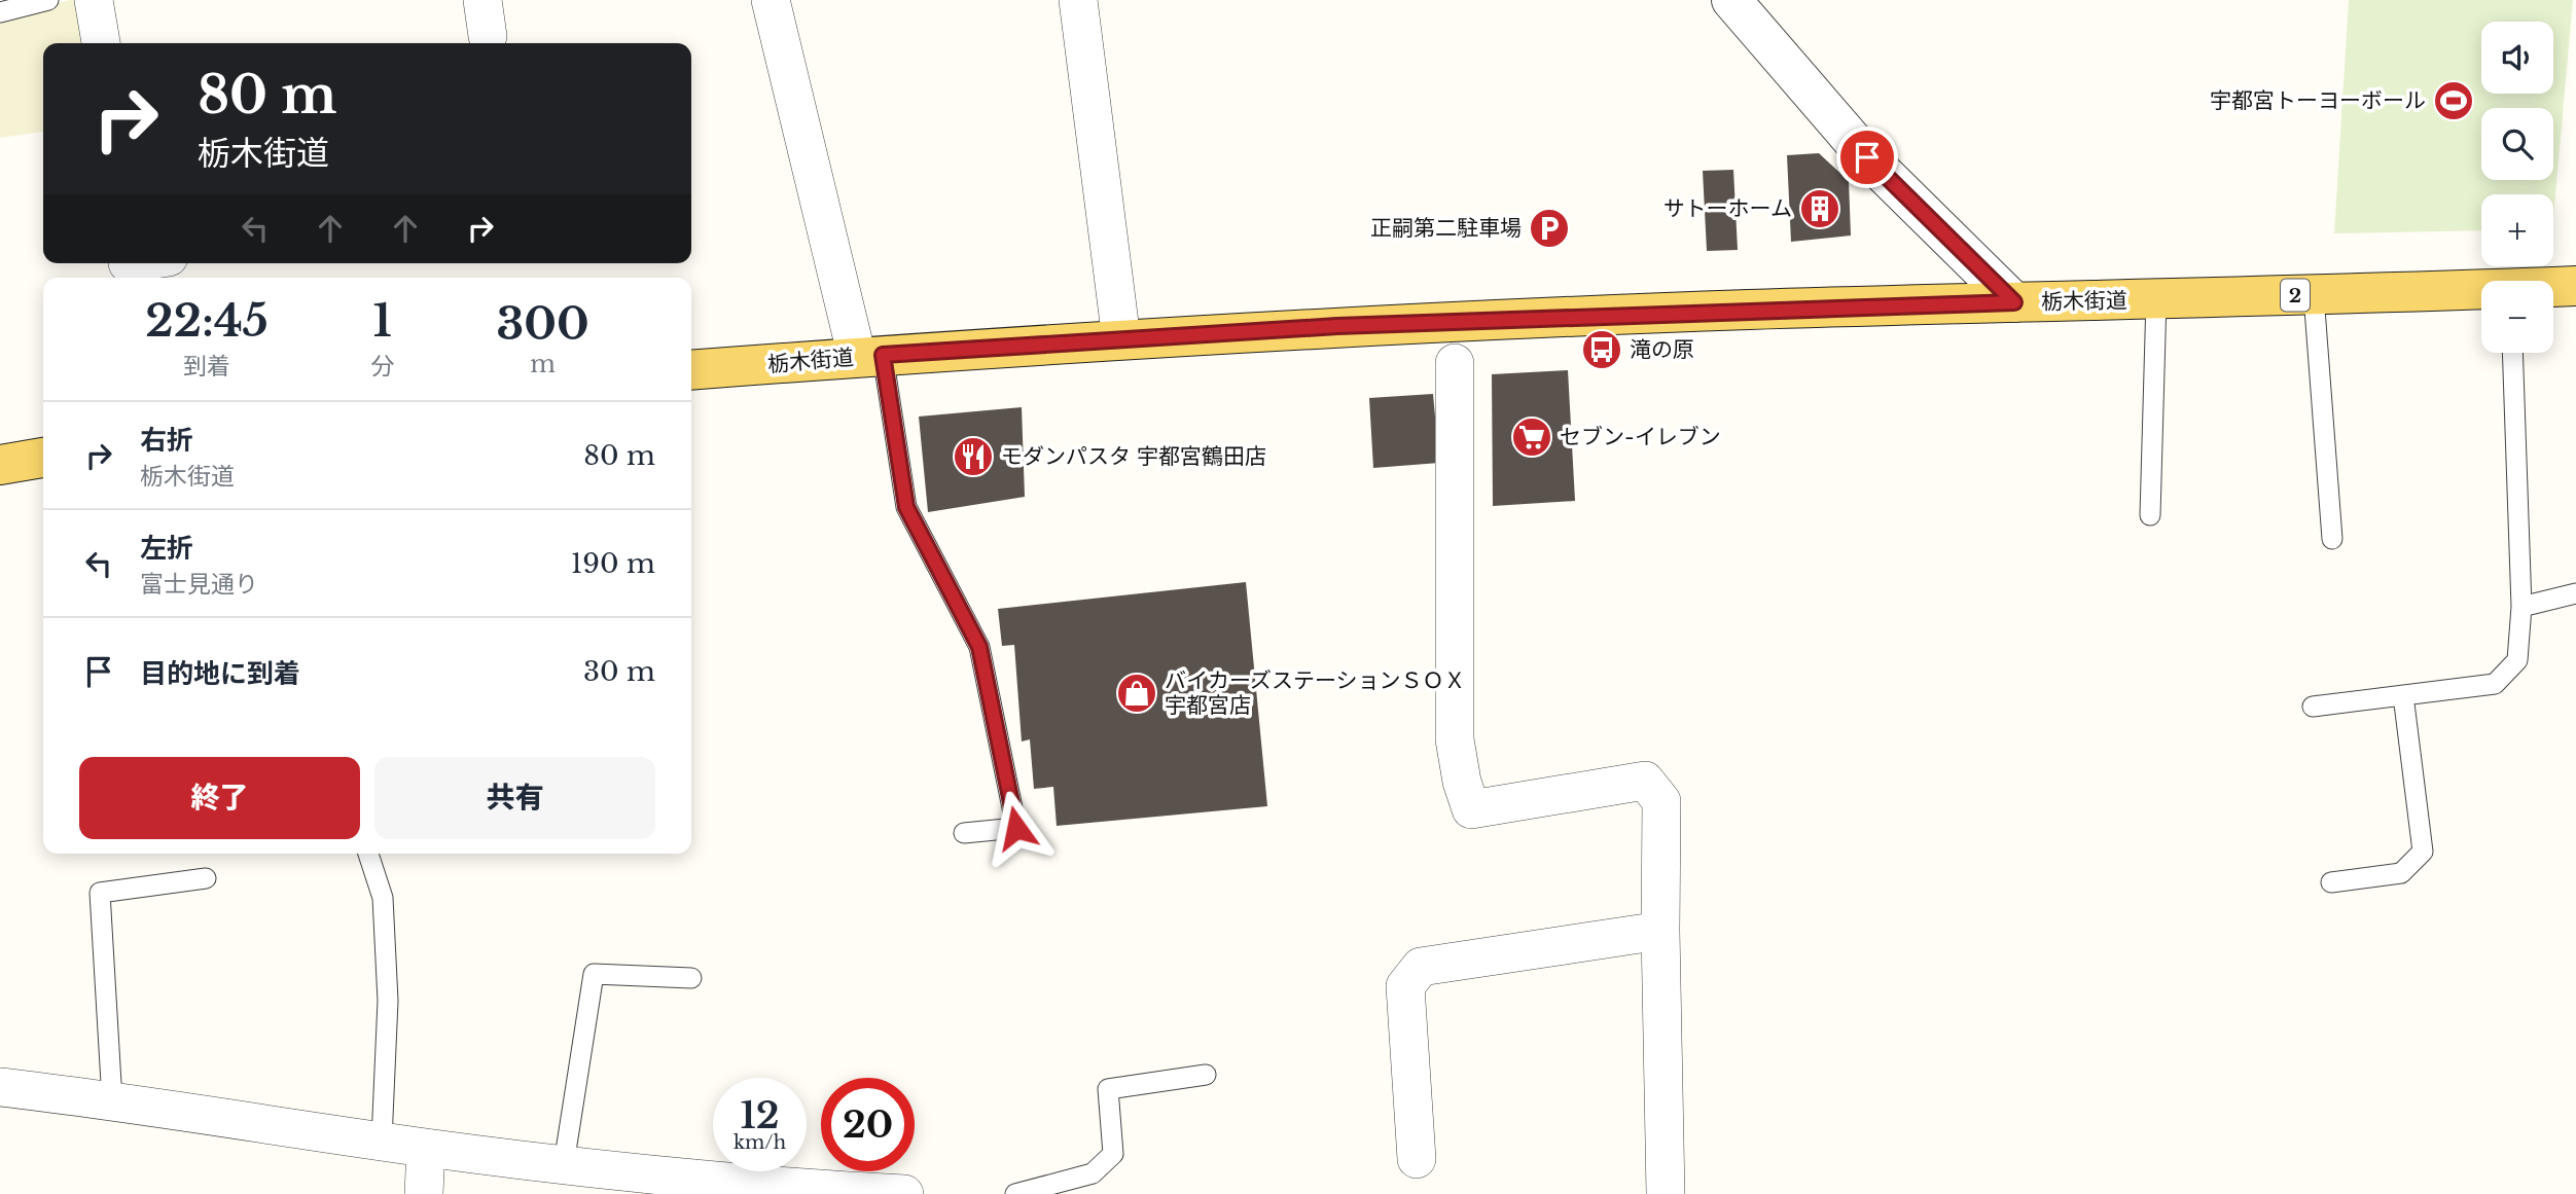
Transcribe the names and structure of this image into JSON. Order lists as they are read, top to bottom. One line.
{"streets":{"main road":["2","栃木街道"]},"places":{"sports":["宇都宮トーヨーボール"],"building":["サトーホーム"],"parking":["正嗣第二駐車場"],"bus stop":["滝の原"],"supermarket":["セブン-イレブン"],"restaurant":["モダンパスタ 宇都宮鶴田店"],"shop":["バイカーズステーションＳＯＸ 宇都宮店"]},"page":{"map_buttons":["+","−"],"turn":["80 m","栃木街道"],"eta":["22:45","到着","1","分","300","m"],"list":[{"name":"右折","note":"栃木街道","value":"80 m"},{"name":"左折","note":"富士見通り","value":"190 m"},{"name":"目的地に到着","value":"30 m"}],"buttons":["終了","共有"],"speed":"12 km/h","limit":"20"}}
